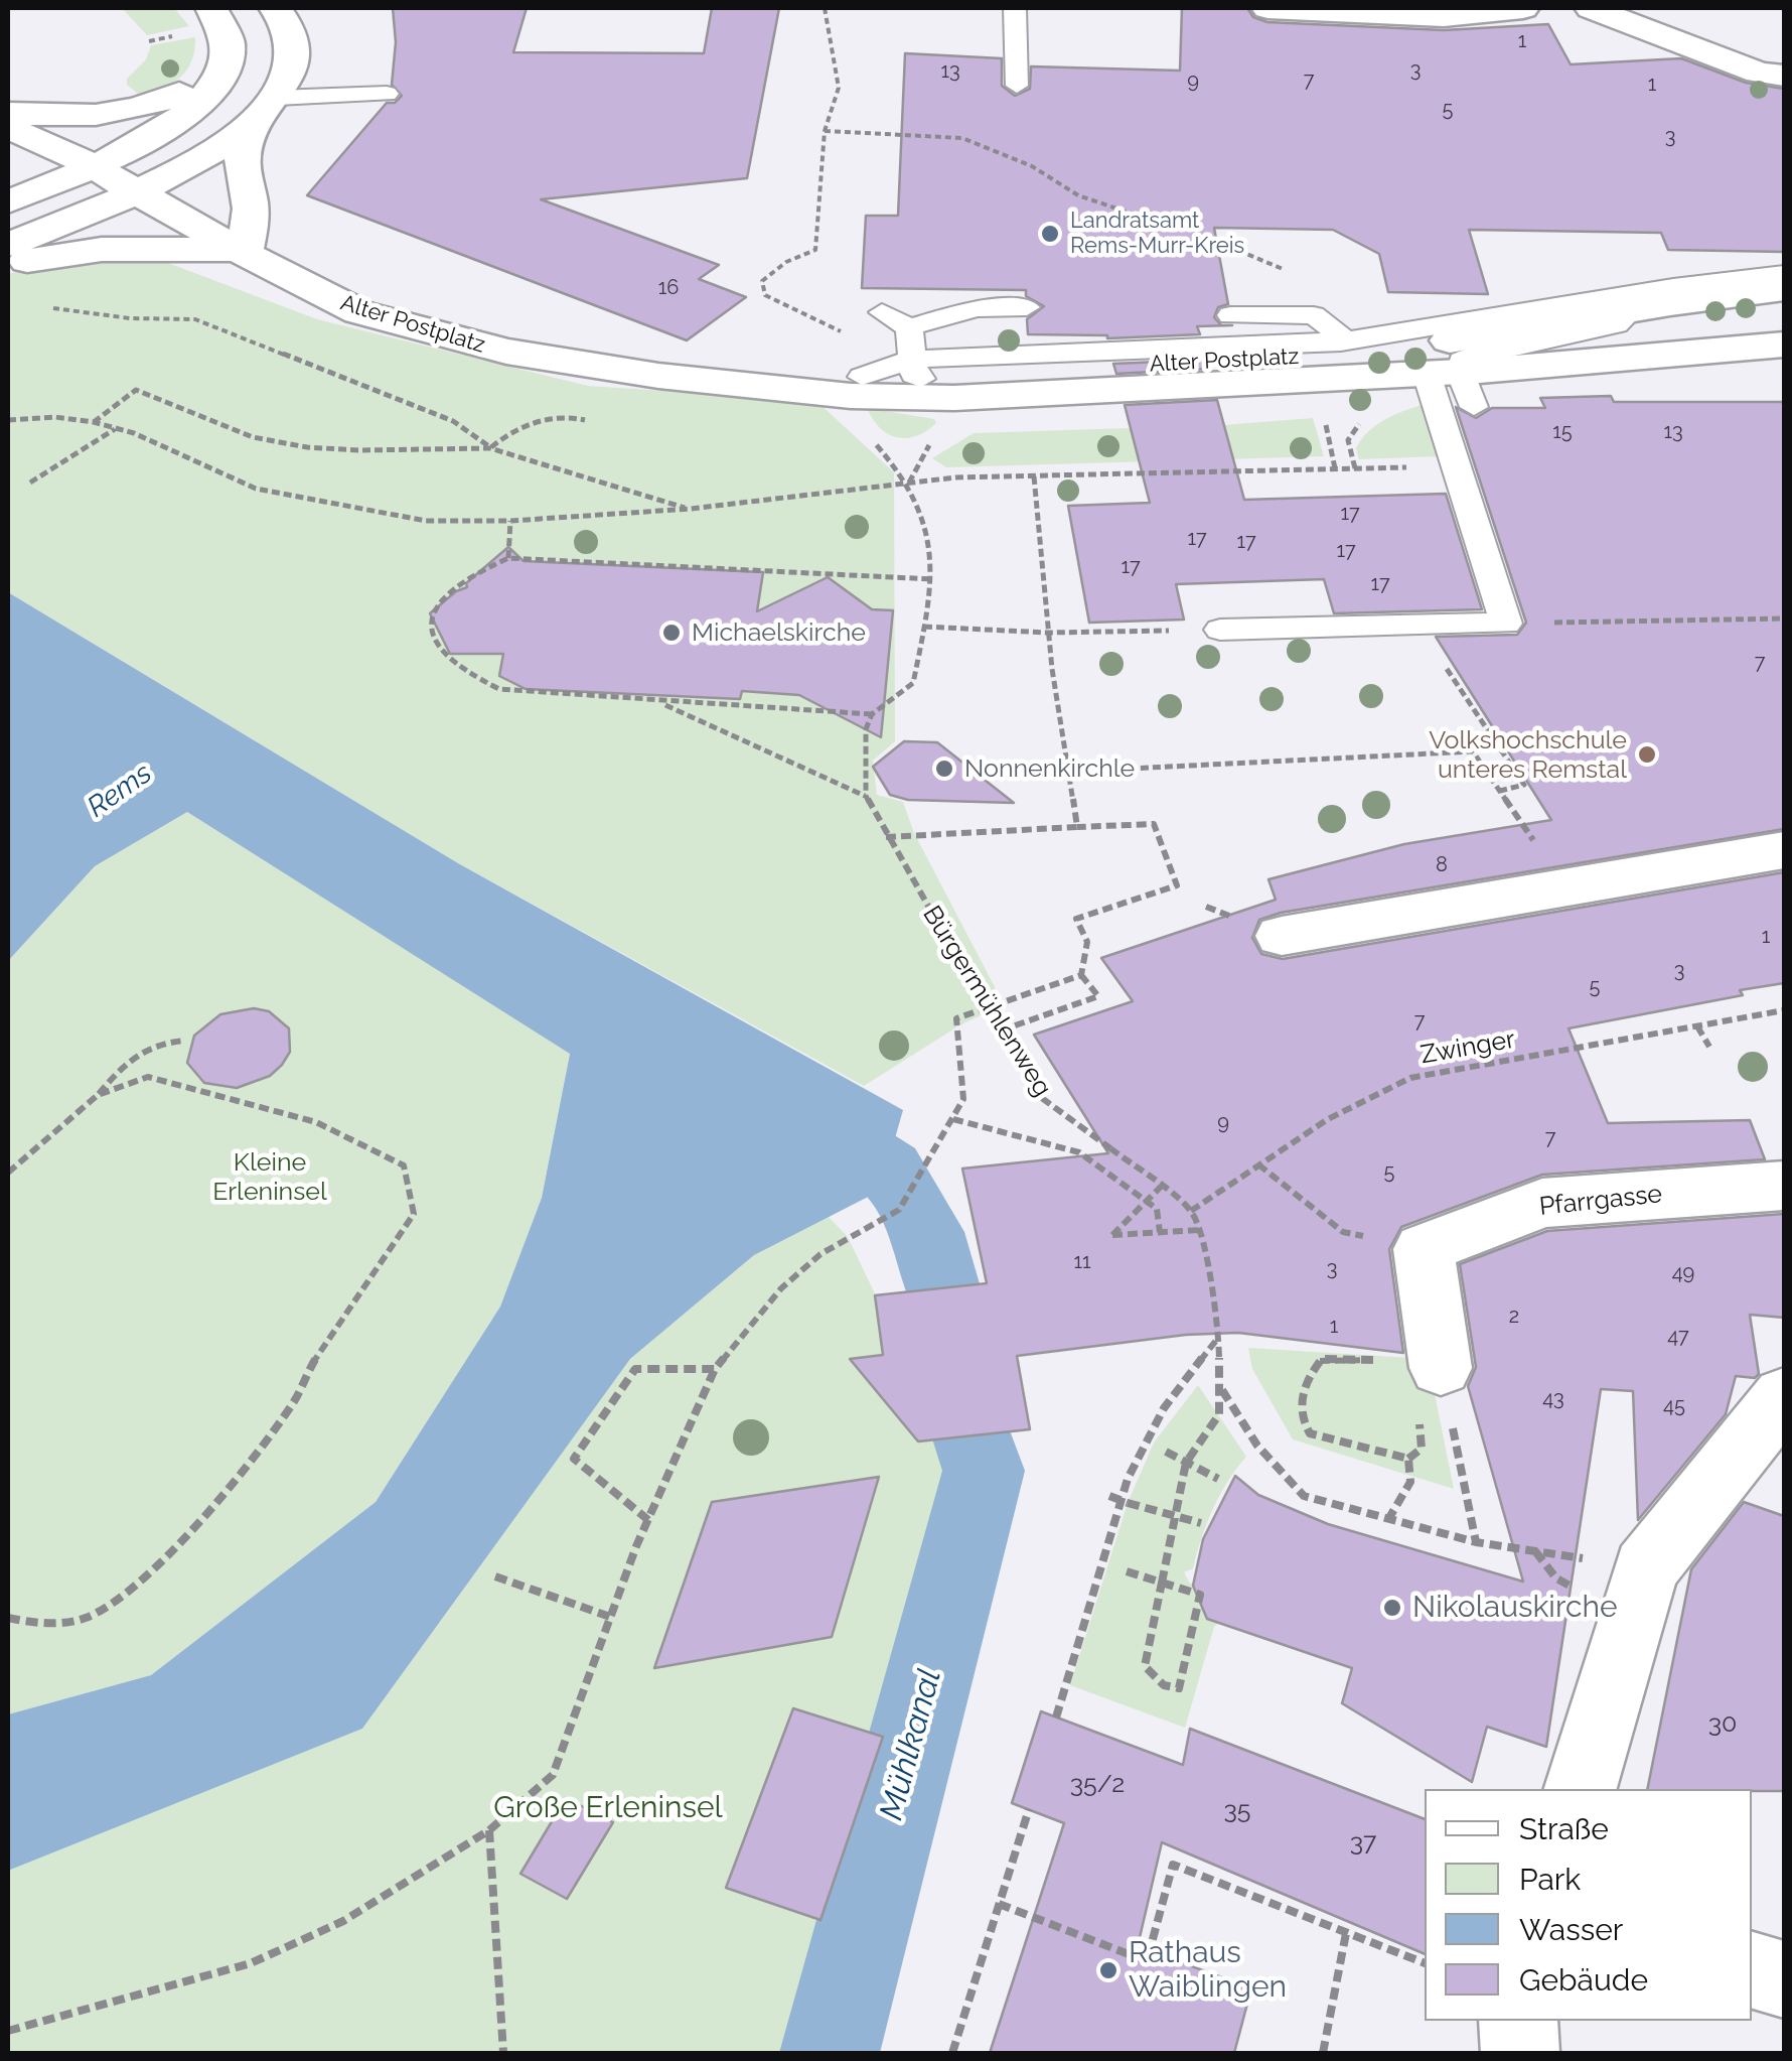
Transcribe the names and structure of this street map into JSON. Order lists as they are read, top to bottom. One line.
{"streets":{"street":["Alter Postplatz","Pfarrgasse"],"path":["Bürgermühlenweg","Zwinger"]},"crossings":[["Bürgermühlenweg","Zwinger"]],"water":["Rems","Mühlkanal"],"parks":["Kleine Erleninsel","Große Erleninsel"],"places":["Landratsamt Rems-Murr-Kreis","Michaelskirche","Volkshochschule unteres Remstal","Nonnenkirchle","Nikolauskirche","Rathaus Waiblingen"],"house_numbers":["1","3","13","7","9","1","5","3","16","15","13","17","17","17","17","17","17","7","8","1","3","5","7","9","7","5","11","3","49","2","1","47","43","45","30","35/2","35","37"],"legend":["Straße","Park","Wasser","Gebäude"]}
